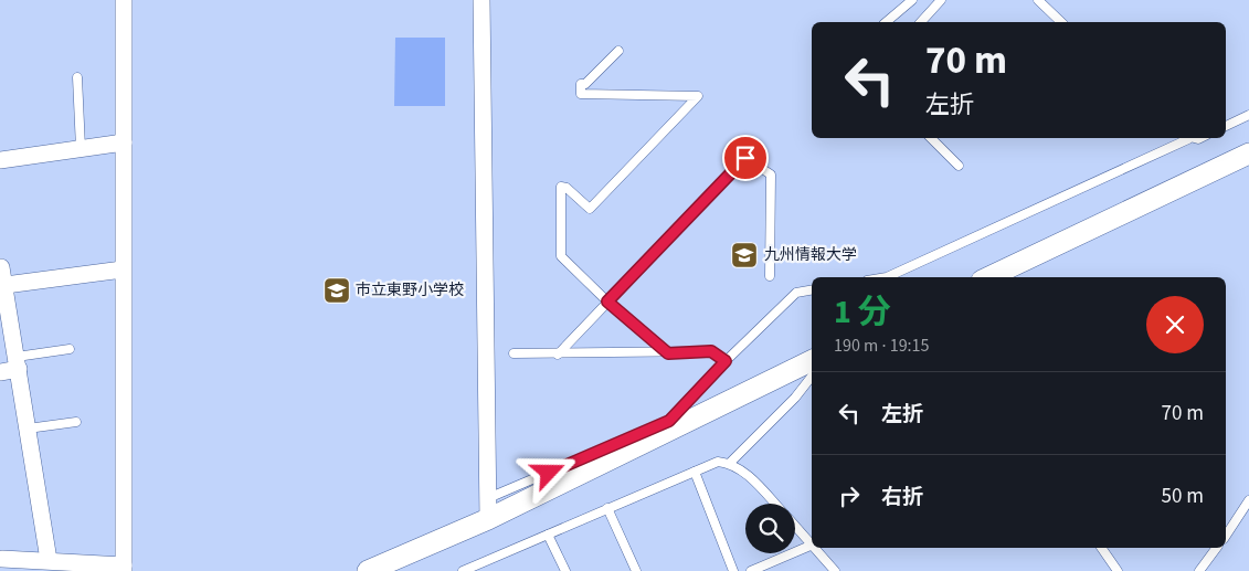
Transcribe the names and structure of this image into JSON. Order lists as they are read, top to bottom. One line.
{"places":{"school or university":["九州情報大学","市立東野小学校"]},"page":{"turn":["70 m","左折"],"heading":["1 分","190 m · 19:15"],"list":[{"name":"左折","value":"70 m"},{"name":"右折","value":"50 m"}]}}
